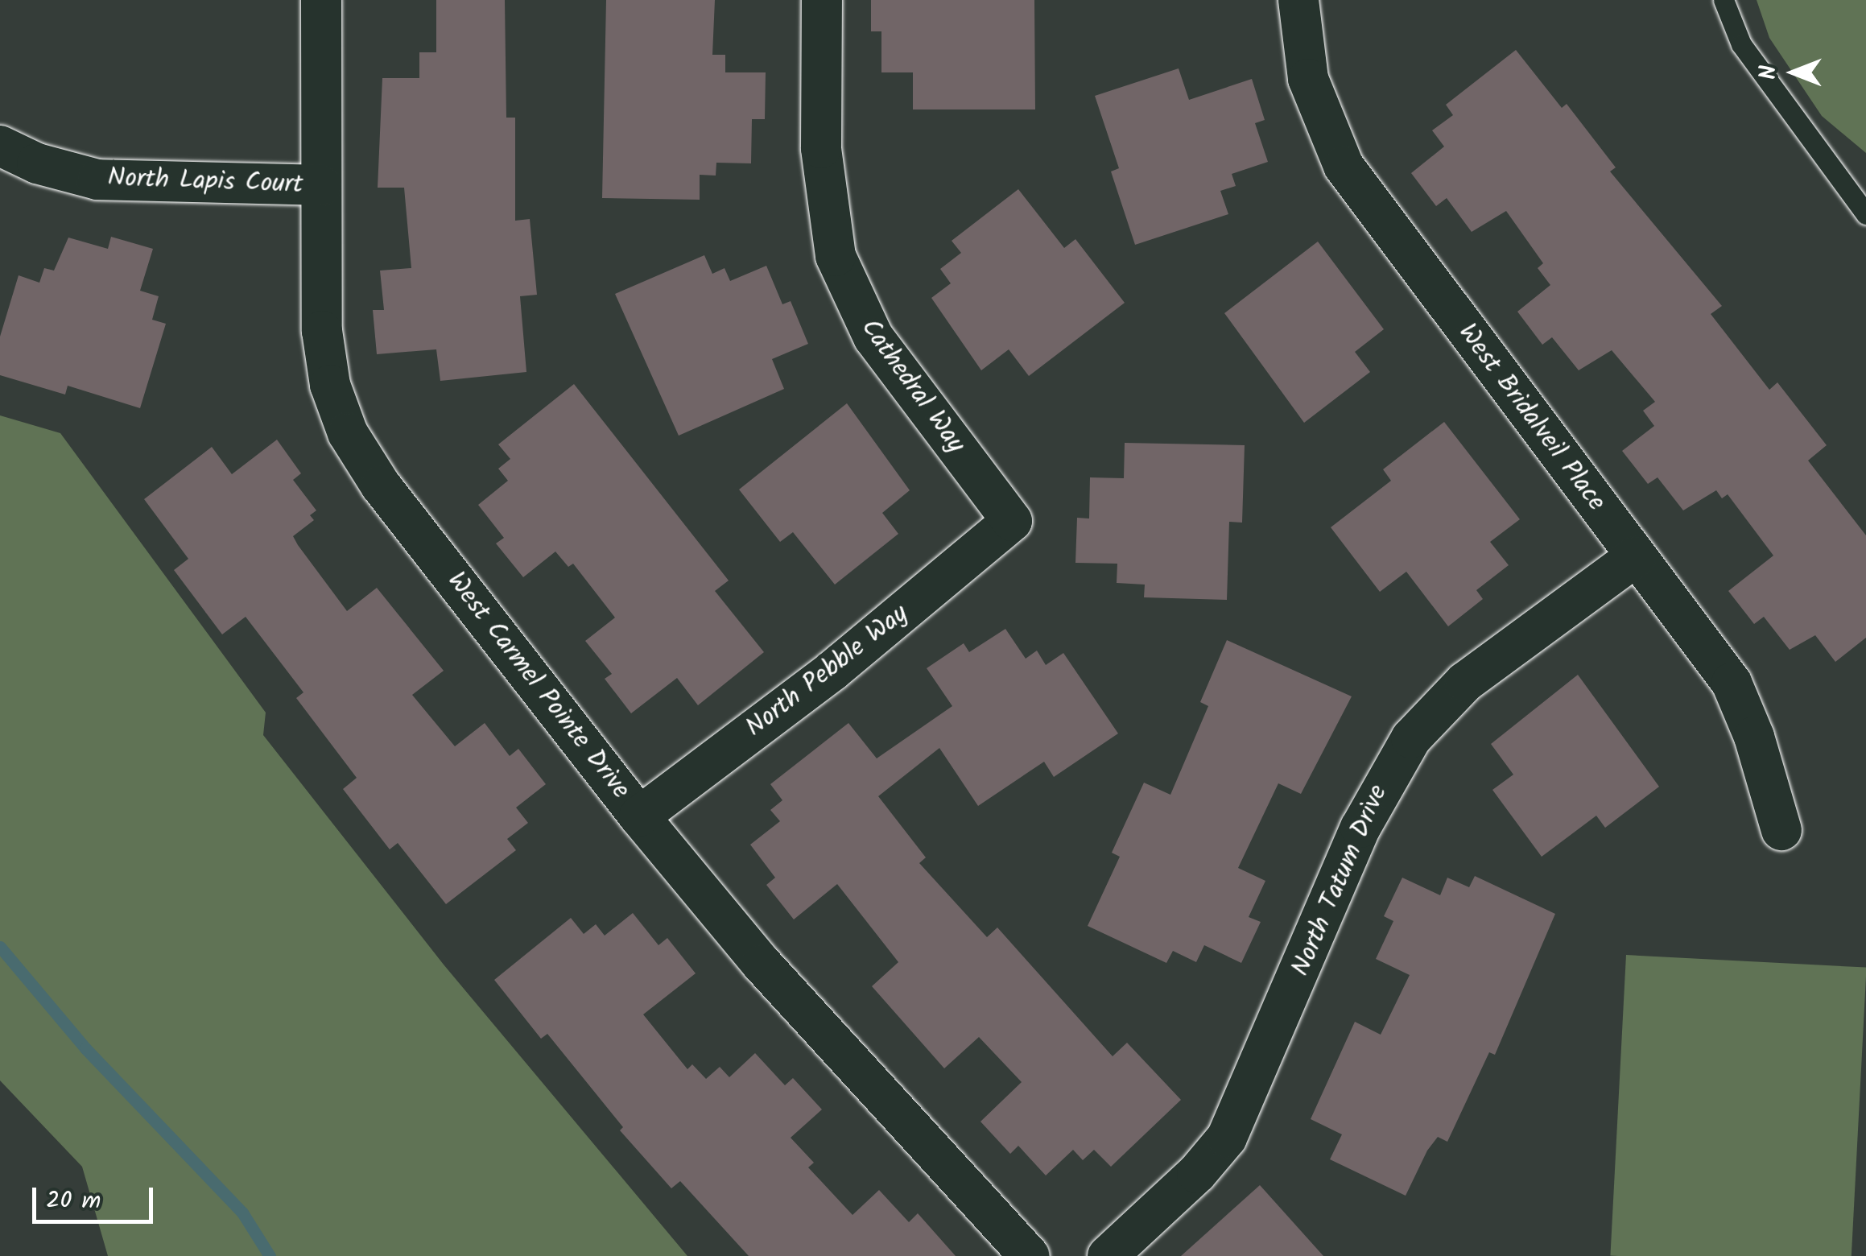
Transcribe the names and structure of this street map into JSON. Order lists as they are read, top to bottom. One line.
{"streets":{"street":["North Lapis Court","Cathedral Way","West Bridalveil Place","North Pebble Way","West Carmel Pointe Drive","North Tatum Drive"]},"crossings":[["North Lapis Court","West Carmel Pointe Drive"],["Cathedral Way","North Pebble Way"],["West Bridalveil Place","North Tatum Drive"],["North Pebble Way","West Carmel Pointe Drive"]],"scale_bar":"20 m","north":"left"}
